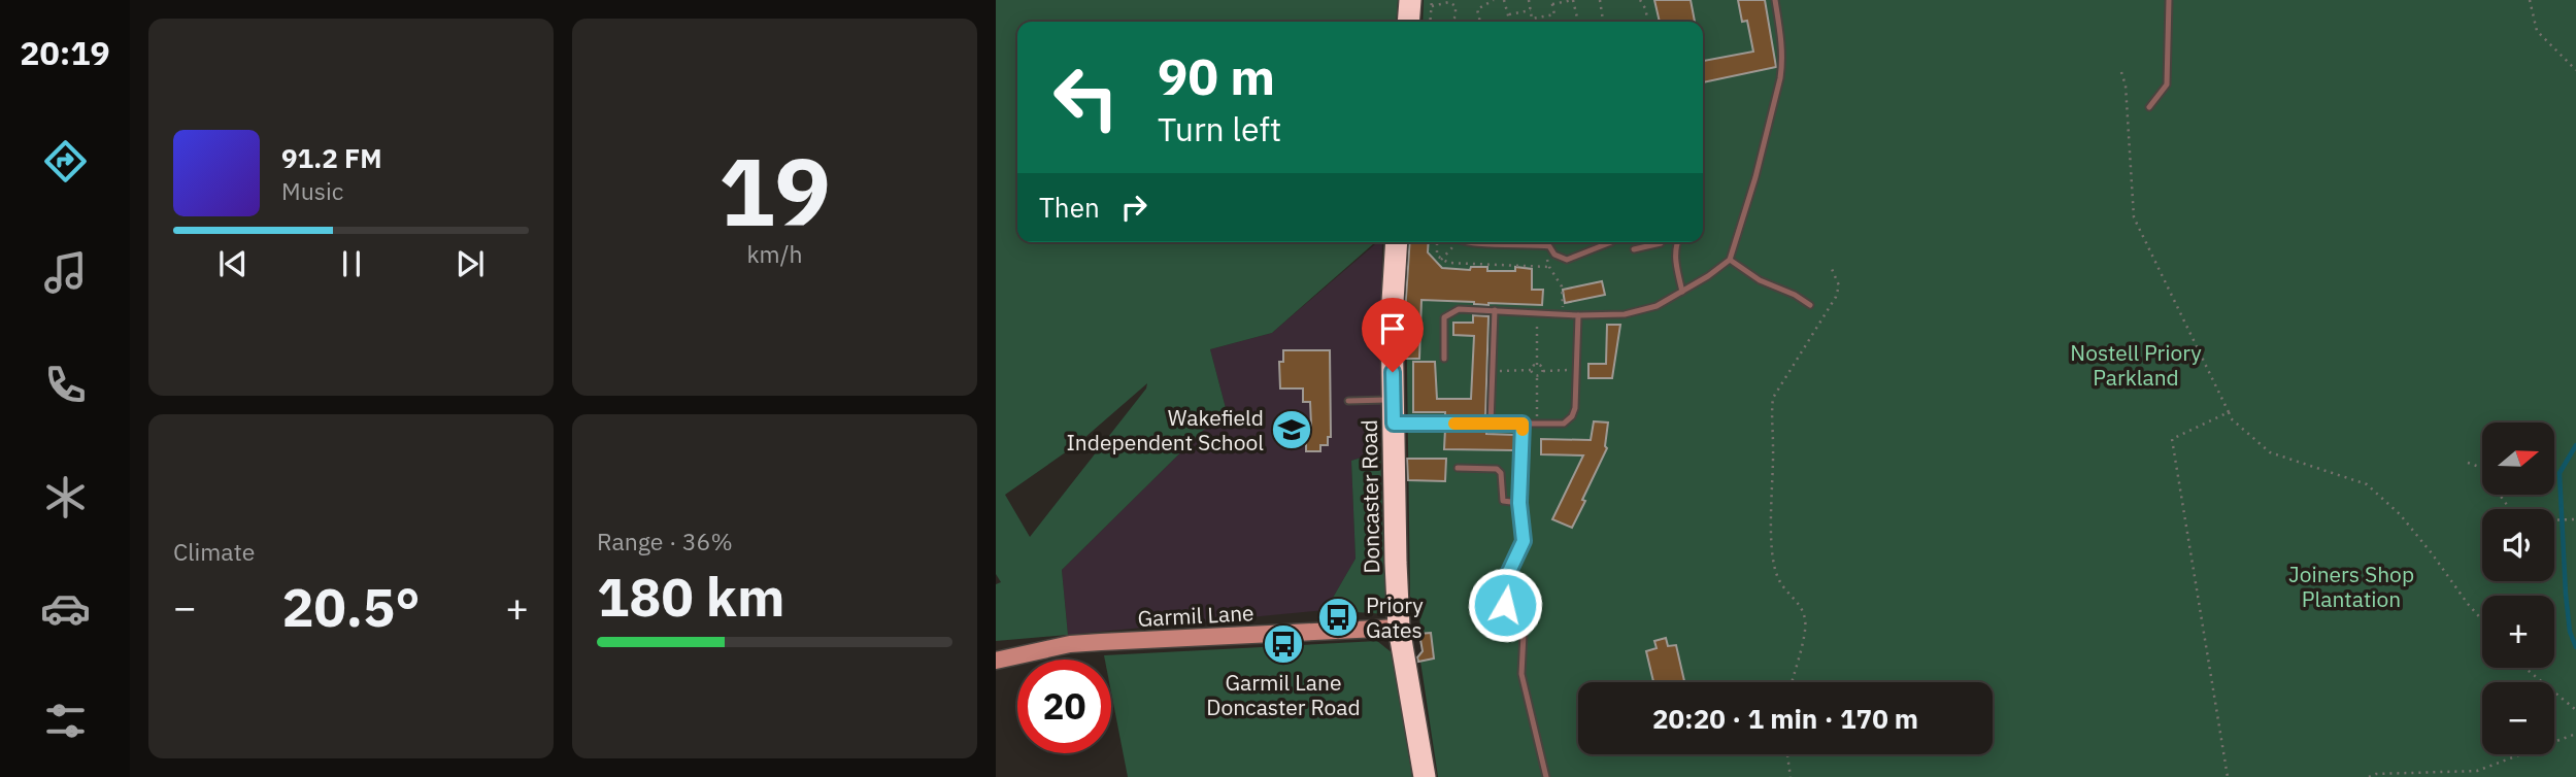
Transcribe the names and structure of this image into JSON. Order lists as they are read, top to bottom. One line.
{"streets":{"highway":["Doncaster Road"],"main road":["Garmil Lane"]},"crossings":[["Doncaster Road","Garmil Lane"]],"parks":["Nostell Priory Parkland","Joiners Shop Plantation"],"places":{"school or university":["Wakefield Independent School"],"bus stop":["Priory Gates","Garmil Lane Doncaster Road"]},"north":"right","page":{"tabs":"20:19","tile":[["19","km/h"],"Climate",["Range · 36%","180 km"]],"turn":["90 m","Turn left"],"song":["91.2 FM","Music"],"then":"Then","map_buttons":["+","−"],"heat":["−","20.5°","+"],"limit":"20","trip":"20:20 · 1 min · 170 m"}}
